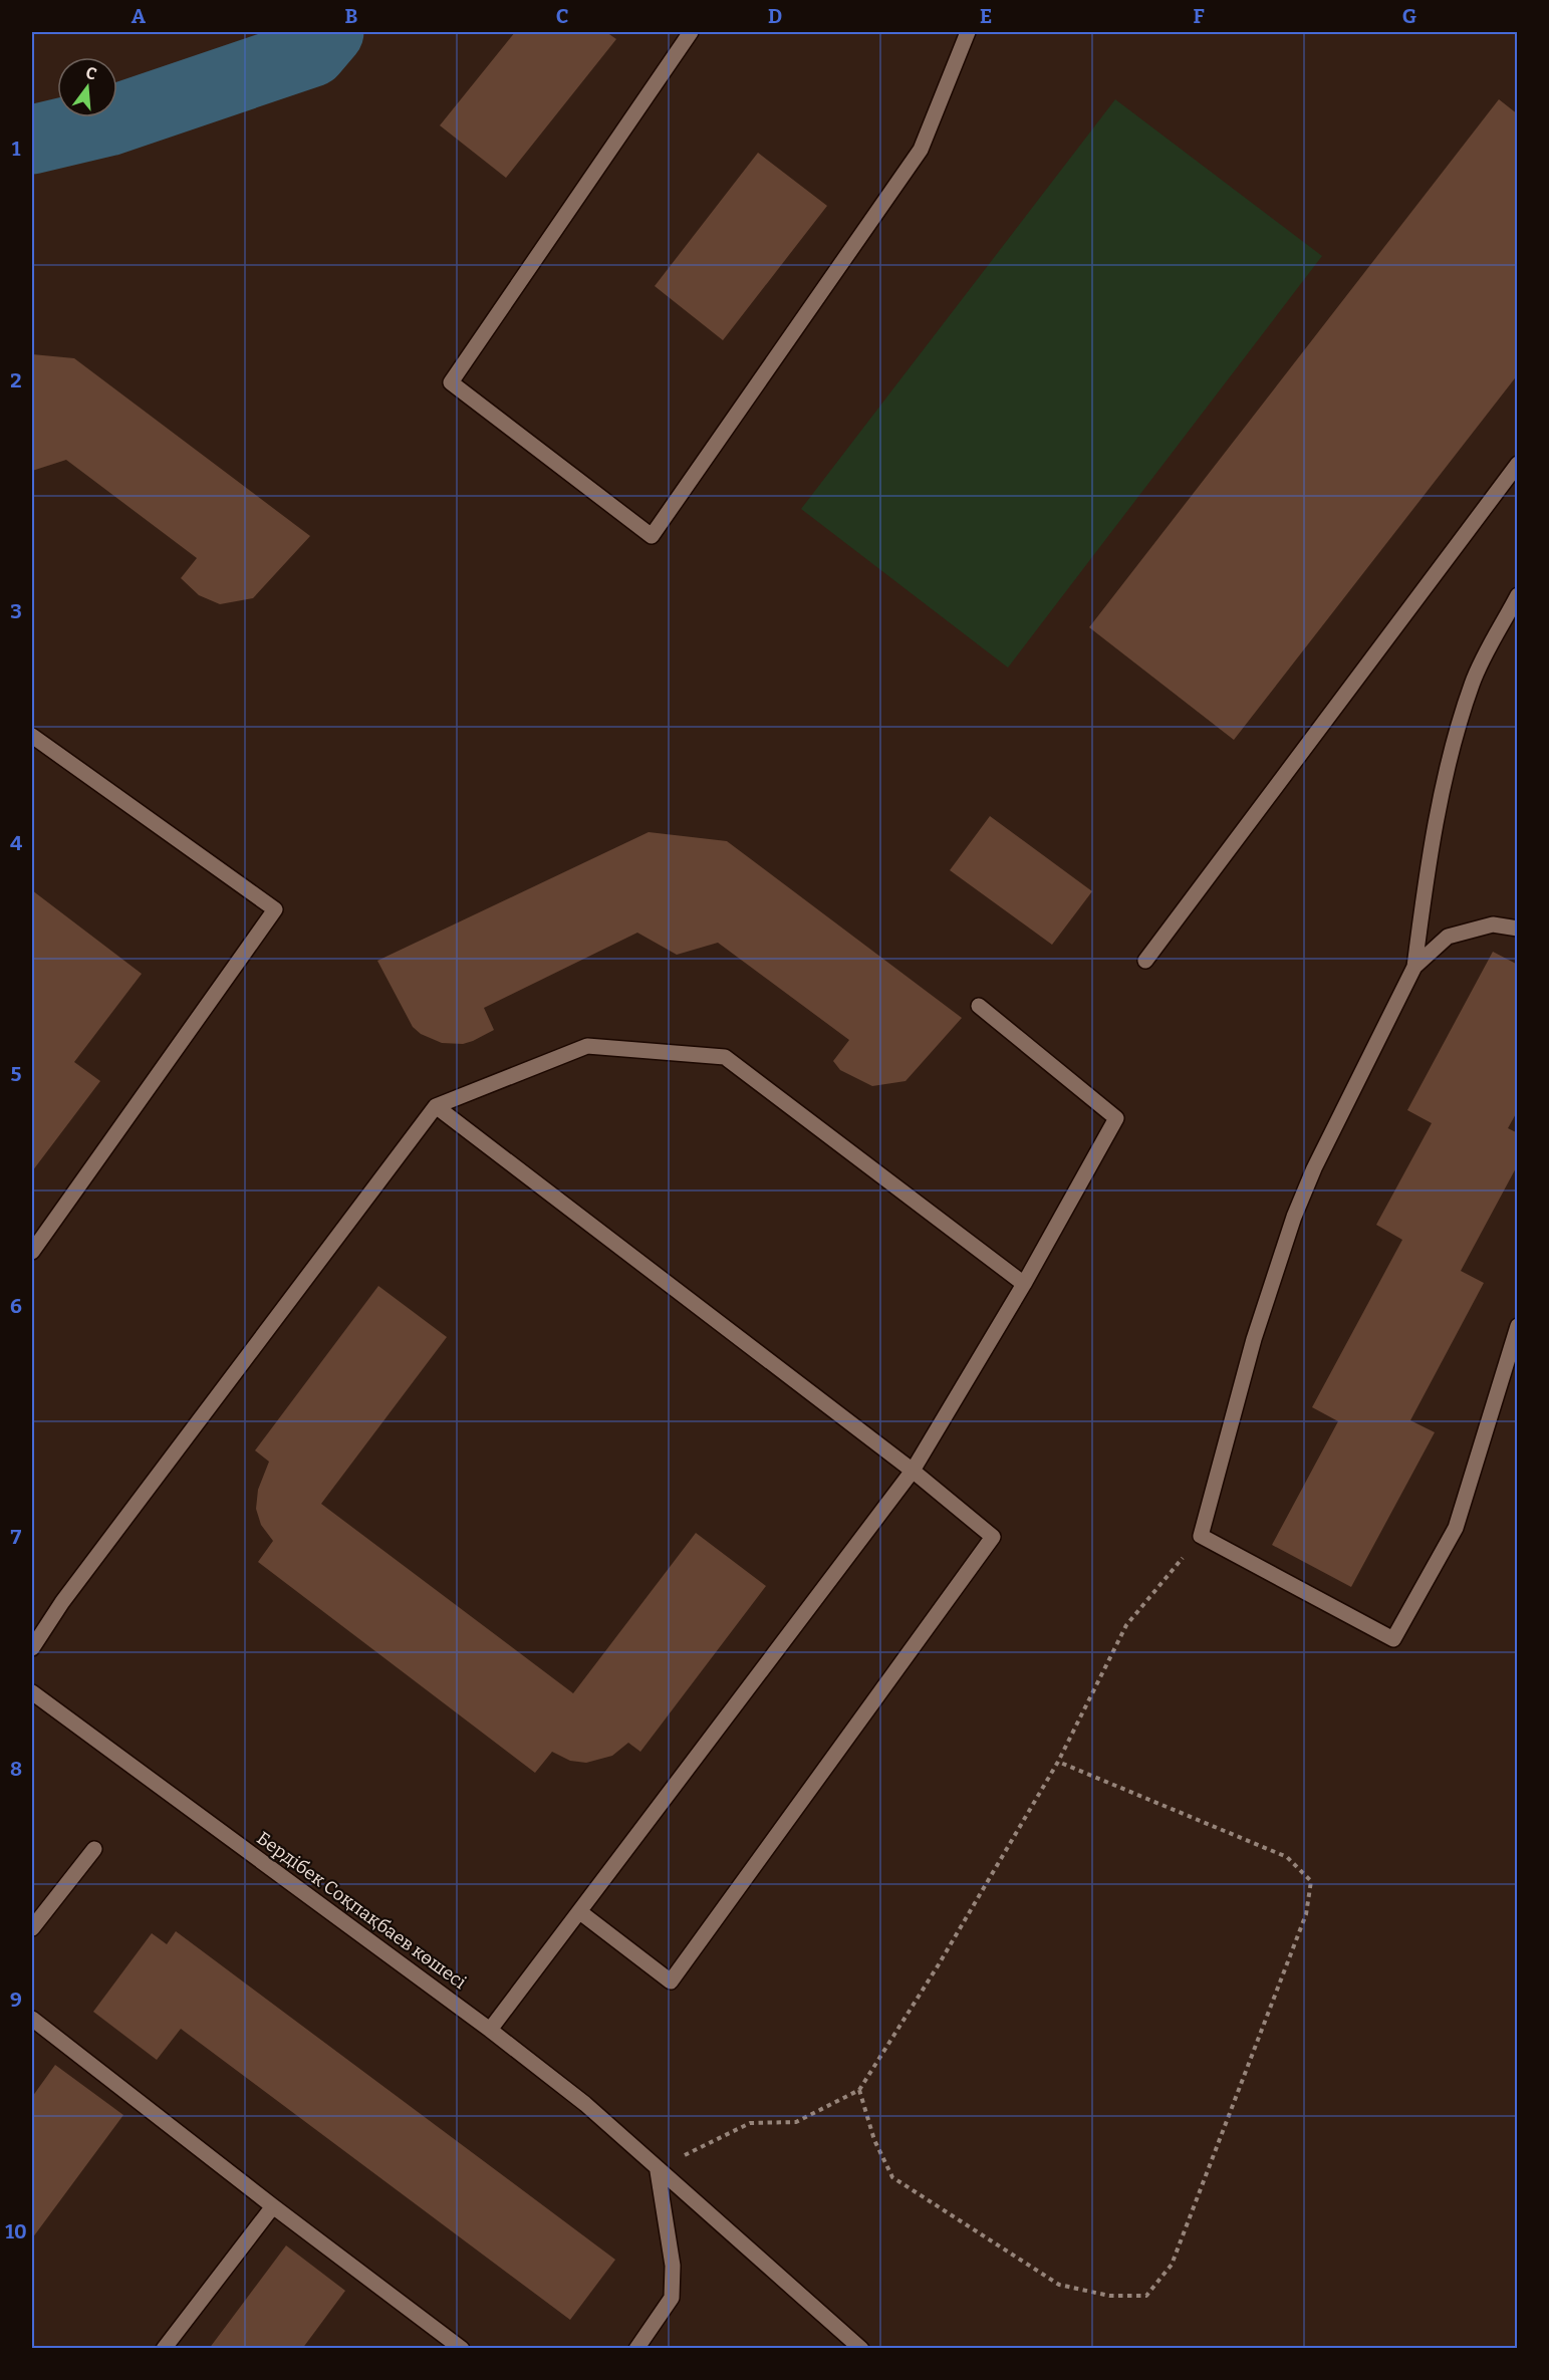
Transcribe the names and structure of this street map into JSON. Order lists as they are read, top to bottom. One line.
{"streets":{"street":["Бердібек Соқпақбаев көшесі"]},"north":"top","grid":{"columns":["A","B","C","D","E","F","G"],"rows":["1","2","3","4","5","6","7","8","9","10"]}}
